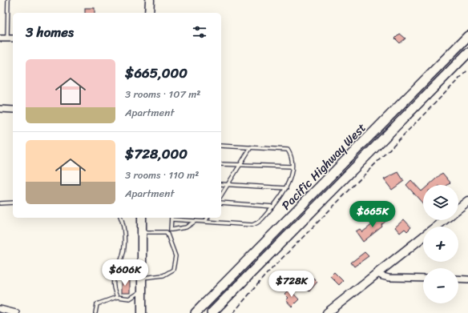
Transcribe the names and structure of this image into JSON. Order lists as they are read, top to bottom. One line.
{"streets":{"main road":["Pacific Highway West"]},"page":{"heading":"3 homes","list":[{"name":"$665,000","note":"3 rooms · 107 m² · Apartment"},{"name":"$728,000","note":"3 rooms · 110 m² · Apartment"}],"map_buttons":["+","−"],"price":["$665K","$606K","$728K"]}}
